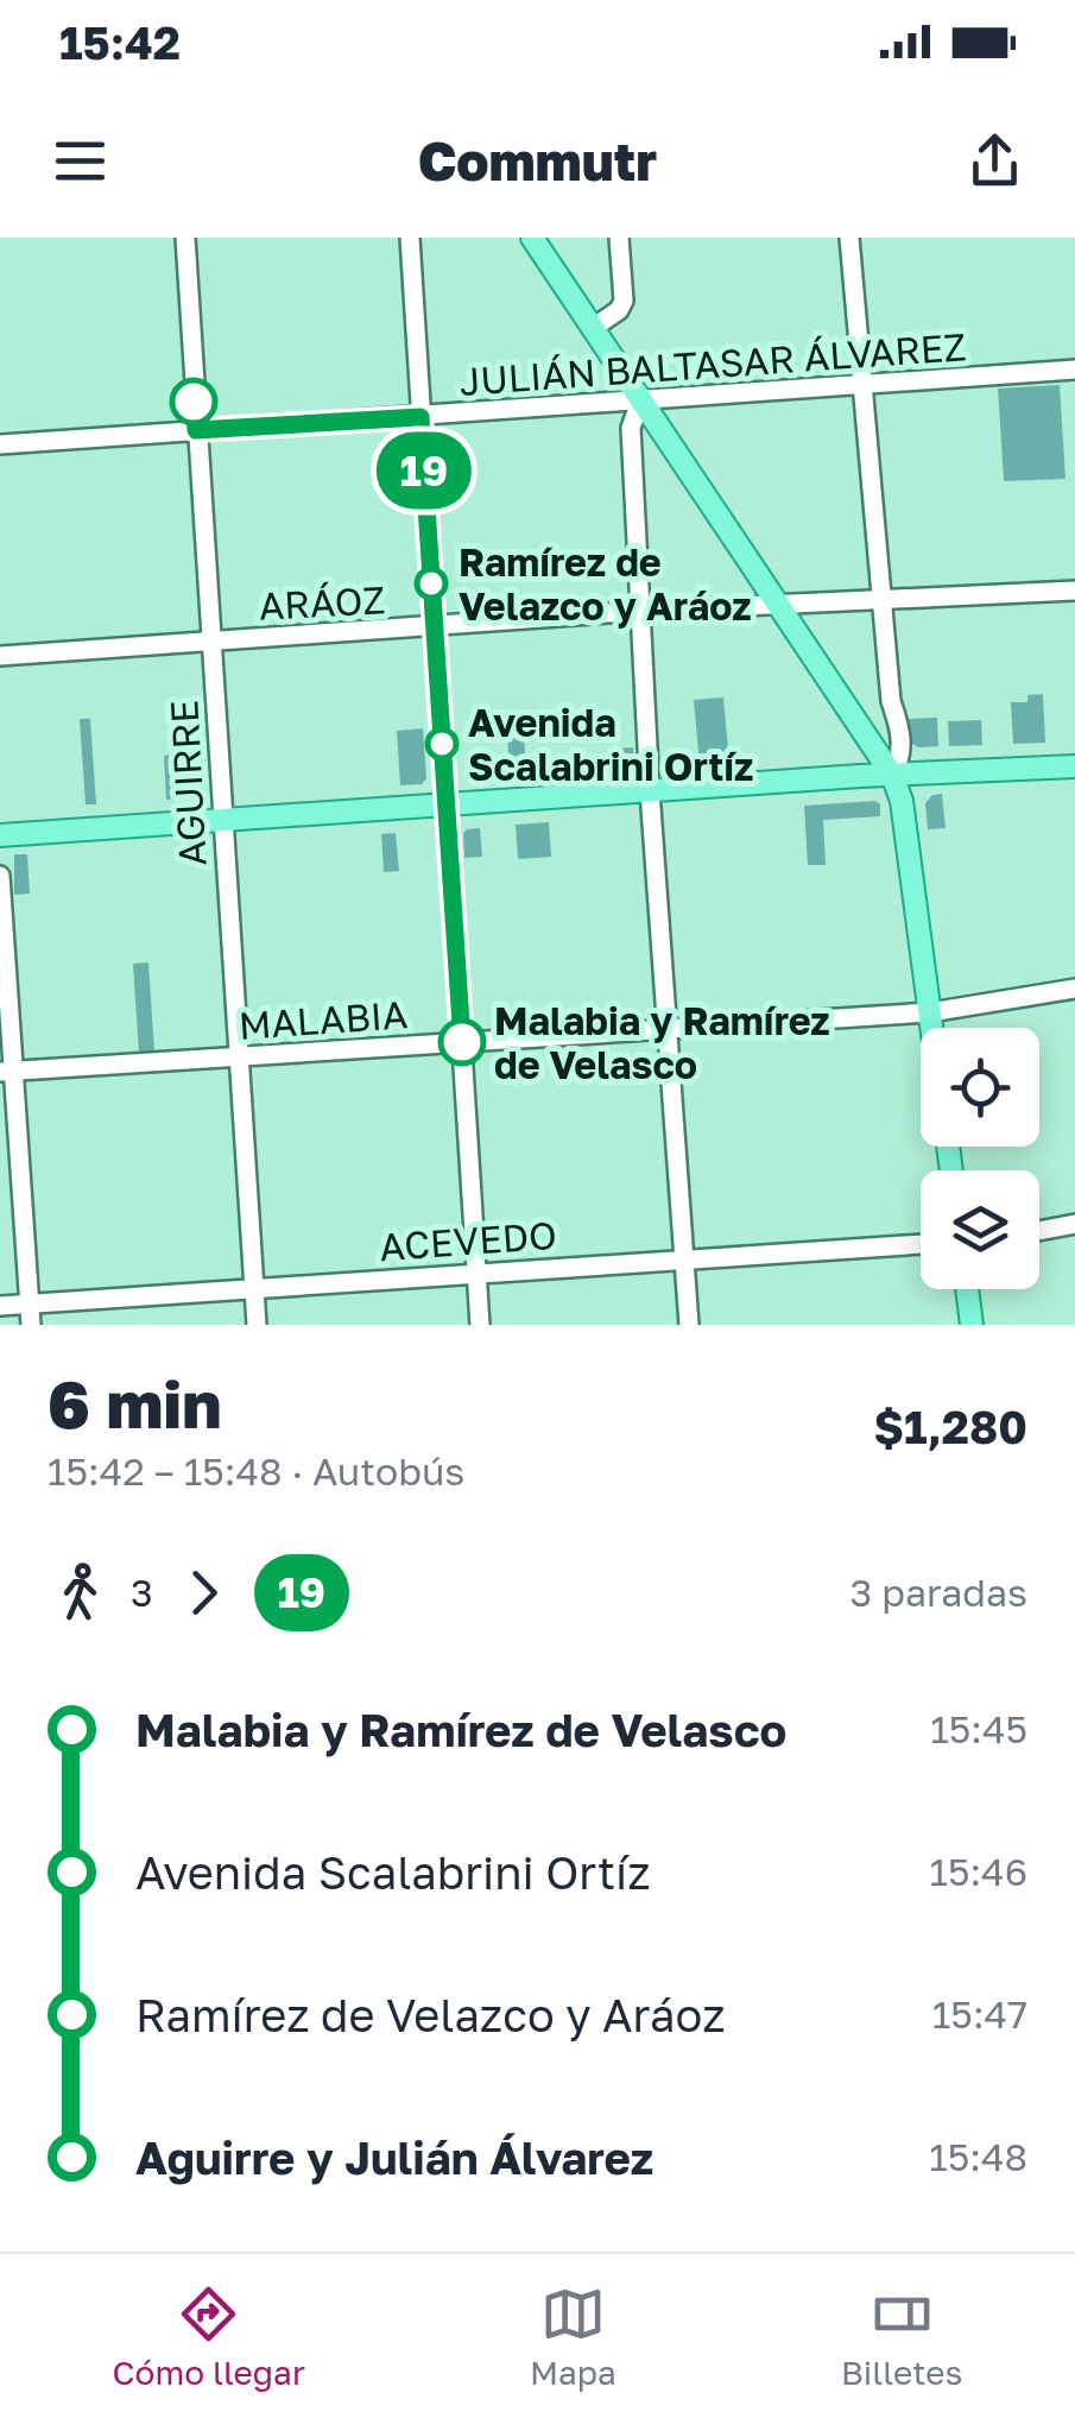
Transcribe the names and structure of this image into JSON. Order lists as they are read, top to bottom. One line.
{"streets":{"street":["JULIÁN BALTASAR ÁLVAREZ","ARÁOZ","AGUIRRE","MALABIA","ACEVEDO"]},"crossings":[["JULIÁN BALTASAR ÁLVAREZ","AGUIRRE"],["ARÁOZ","AGUIRRE"],["AGUIRRE","MALABIA"],["AGUIRRE","ACEVEDO"]],"places":["Ramírez de Velazco y Aráoz","Avenida Scalabrini Ortíz","Malabia y Ramírez de Velasco"],"lines":["bus line 19"],"page":{"status":"15:42","header":"Commutr","on_map":"19","heading":["6 min","15:42 – 15:48 · Autobús","$1,280"],"legs":["3","19","3 paradas"],"list":[{"name":"Malabia y Ramírez de Velasco","value":"15:45"},{"name":"Avenida Scalabrini Ortíz","value":"15:46"},{"name":"Ramírez de Velazco y Aráoz","value":"15:47"},{"name":"Aguirre y Julián Álvarez","value":"15:48"}],"tabs":["Cómo llegar","Mapa","Billetes"]}}
